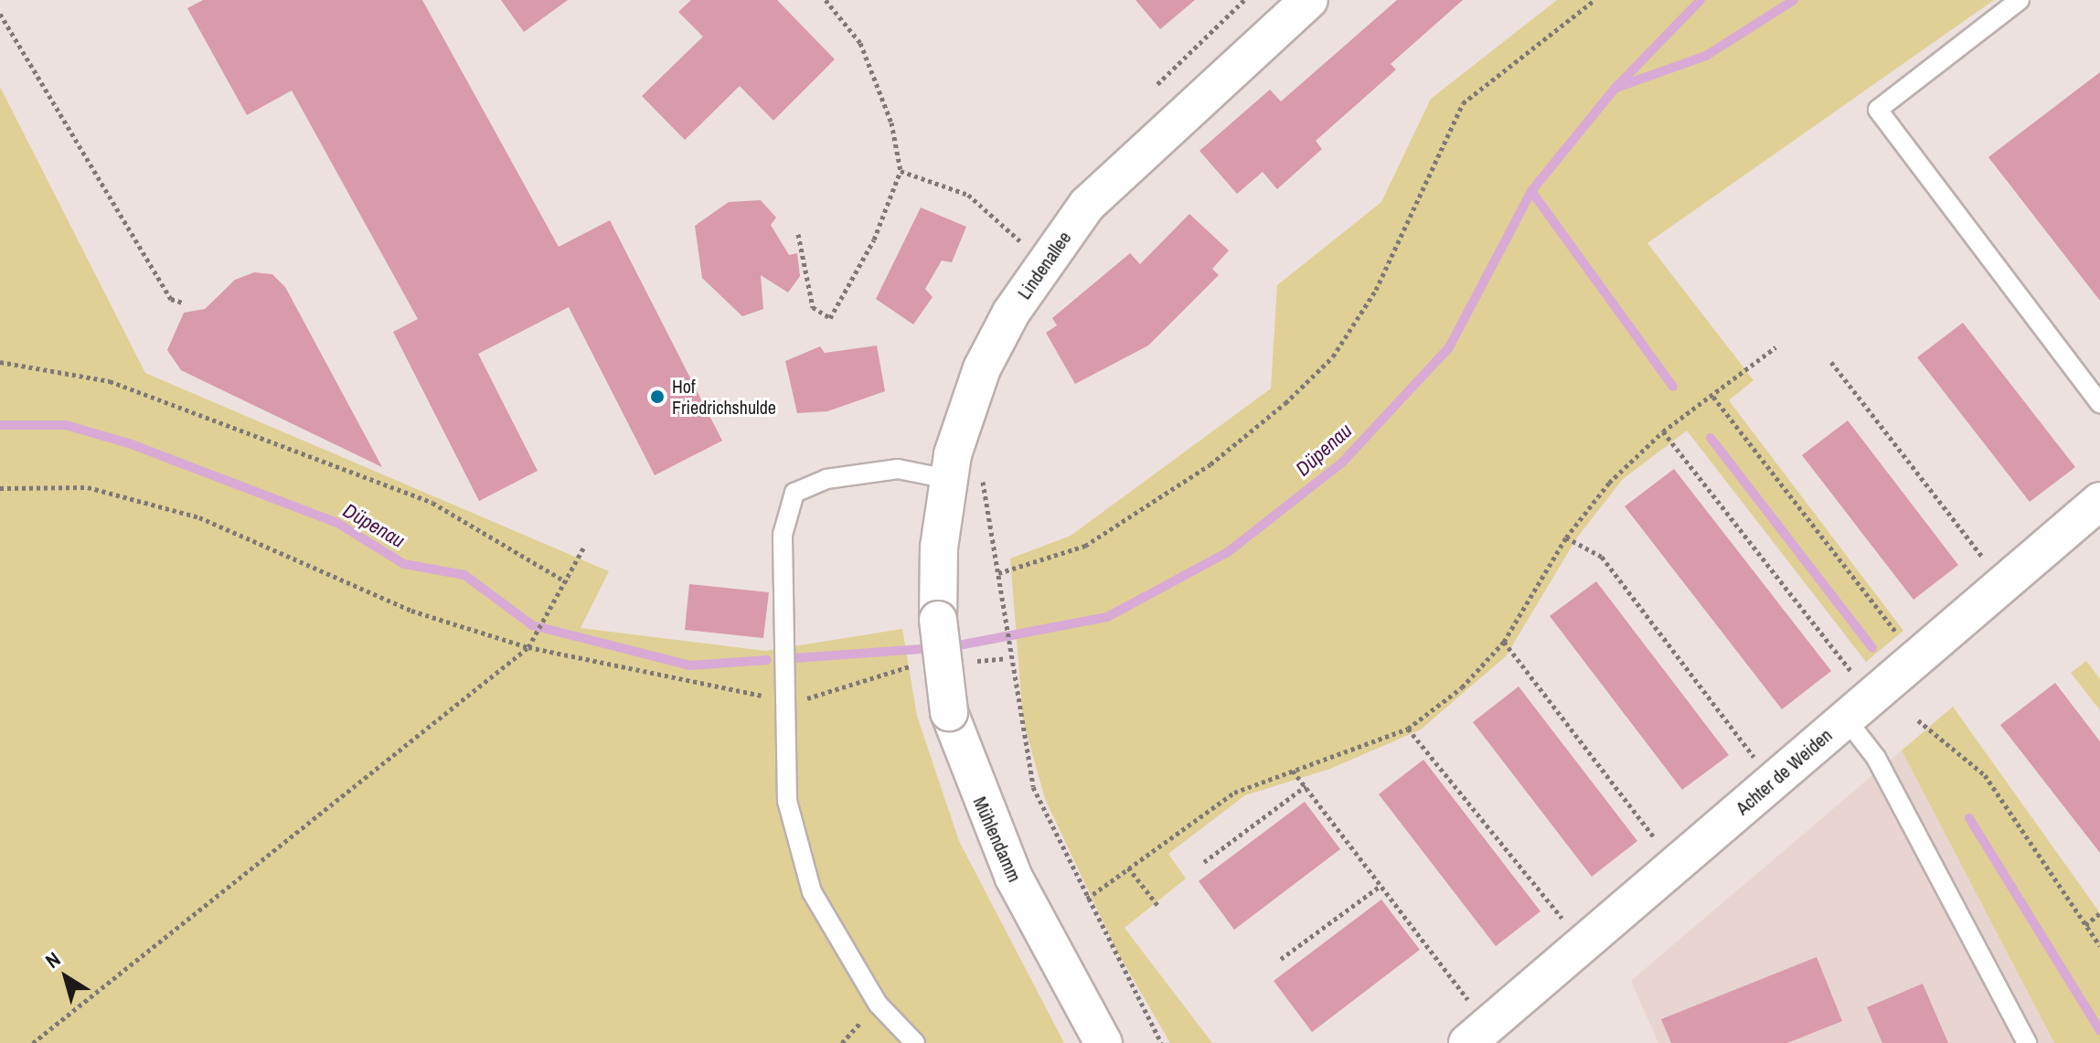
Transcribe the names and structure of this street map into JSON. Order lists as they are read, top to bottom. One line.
{"streets":{"street":["Lindenallee","Achter de Weiden","Mühlendamm"]},"crossings":[["Lindenallee","Mühlendamm"]],"water":["Düpenau"],"places":["Hof Friedrichshulde"],"north":"top left"}
